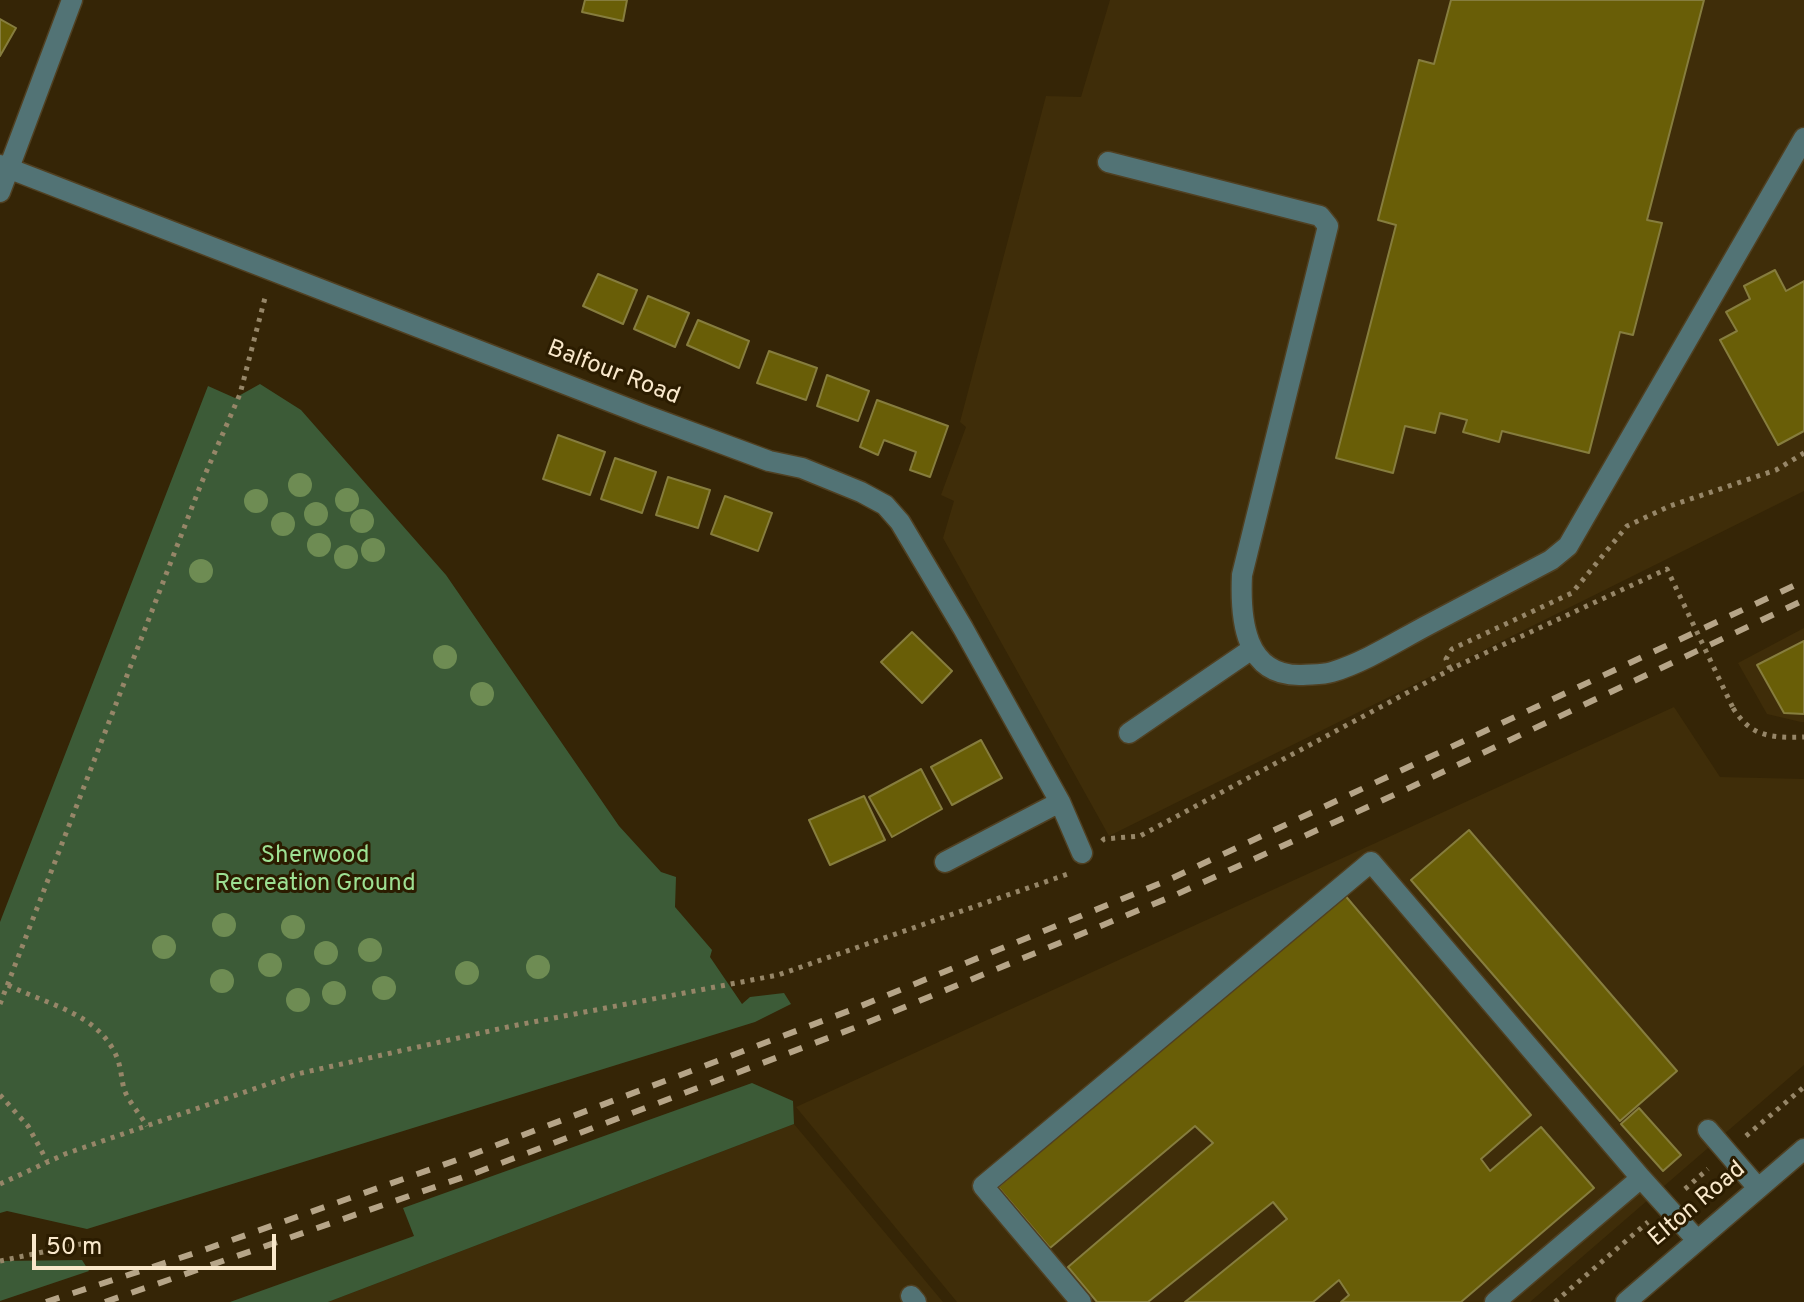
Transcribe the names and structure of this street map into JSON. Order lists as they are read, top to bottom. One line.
{"streets":{"street":["Balfour Road","Elton Road"]},"parks":["Sherwood Recreation Ground"],"scale_bar":"50 m"}
